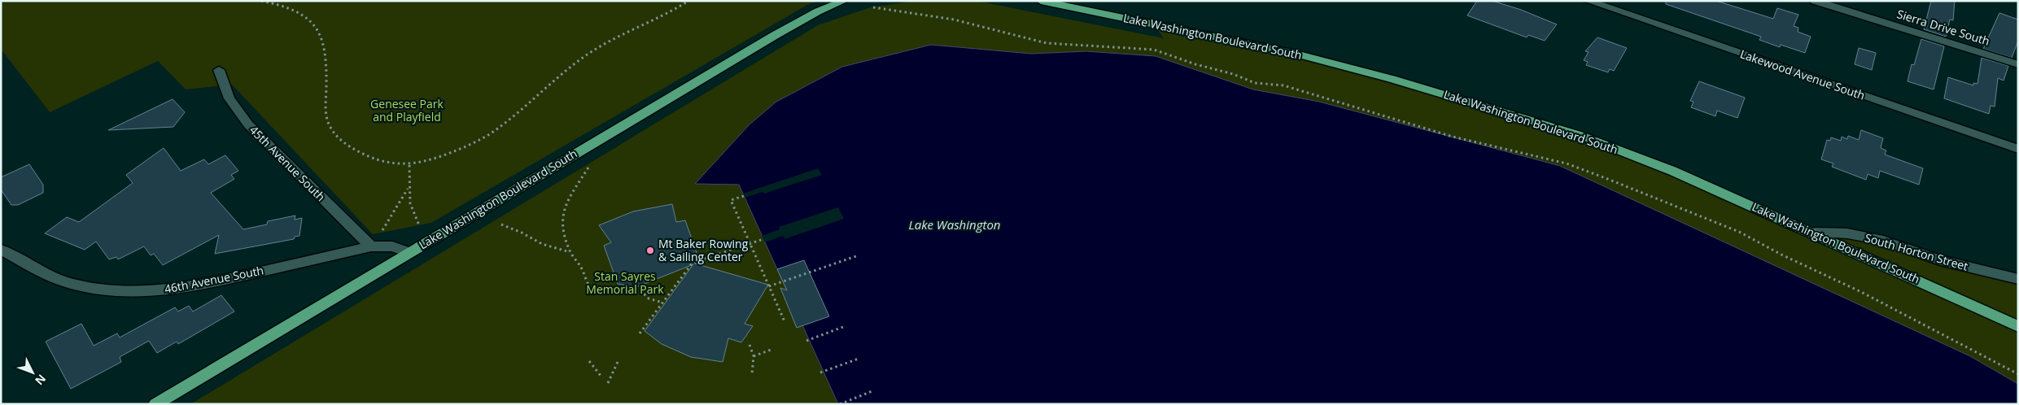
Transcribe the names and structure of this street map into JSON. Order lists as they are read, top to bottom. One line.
{"streets":{"main road":["Lake Washington Boulevard South"],"street":["Sierra Drive South","Lakewood Avenue South","45th Avenue South","South Horton Street","46th Avenue South"]},"crossings":[["Lake Washington Boulevard South","South Horton Street"],["Lake Washington Boulevard South","46th Avenue South"],["45th Avenue South","46th Avenue South"]],"water":["Lake Washington"],"parks":["Genesee Park and Playfield","Stan Sayres Memorial Park"],"places":["Mt Baker Rowing & Sailing Center"],"north":"bottom right"}
